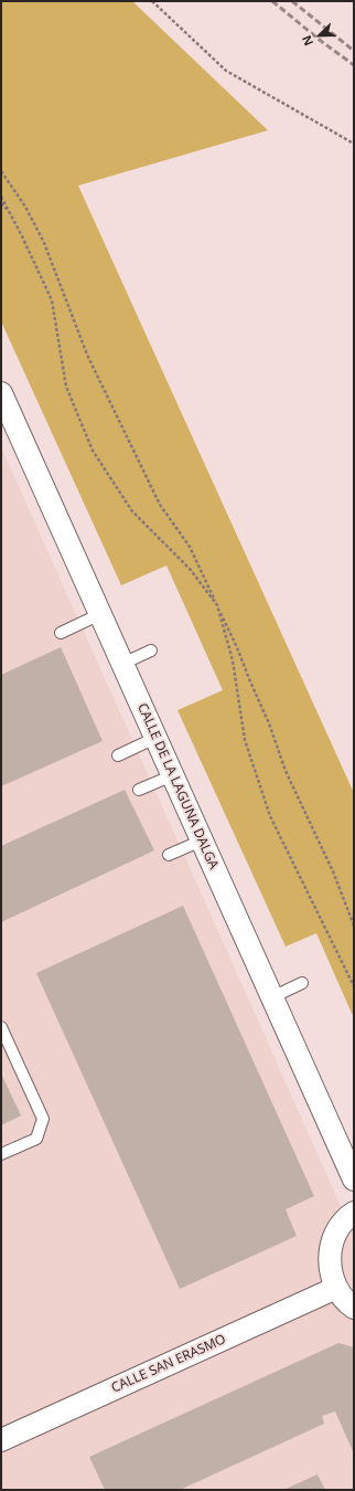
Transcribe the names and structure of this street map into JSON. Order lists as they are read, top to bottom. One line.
{"streets":{"street":["CALLE DE LA LAGUNA DALGA","CALLE SAN ERASMO"]},"north":"bottom left"}
